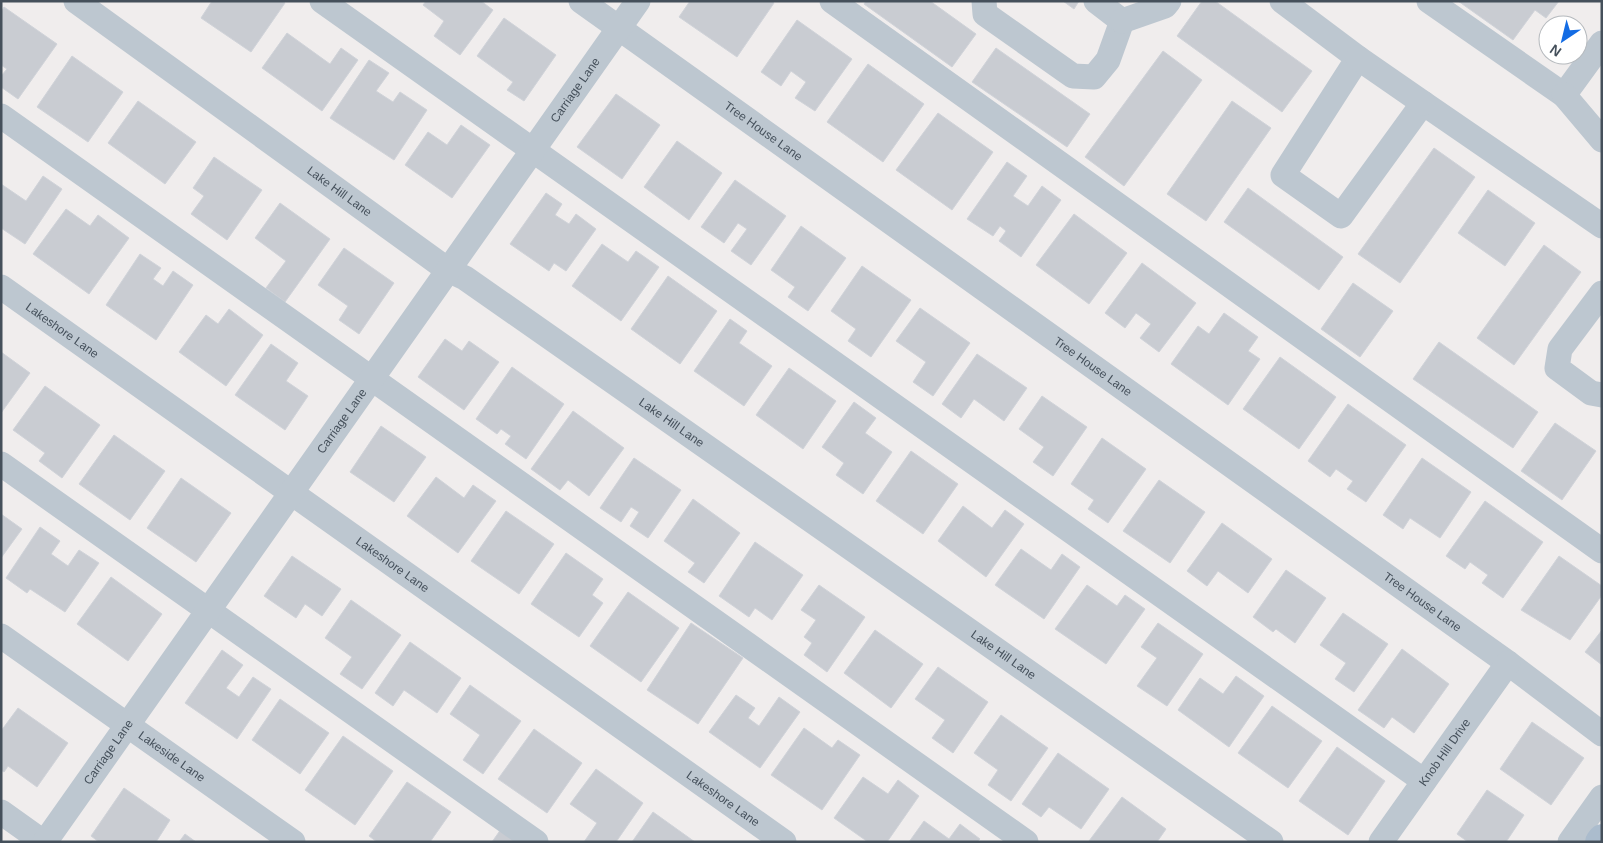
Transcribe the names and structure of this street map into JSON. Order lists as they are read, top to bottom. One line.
{"streets":{"street":["Carriage Lane","Tree House Lane","Lake Hill Lane","Lakeshore Lane","Knob Hill Drive","Lakeside Lane"]},"crossings":[["Carriage Lane","Tree House Lane"],["Carriage Lane","Lake Hill Lane"],["Carriage Lane","Lakeshore Lane"],["Carriage Lane","Lakeside Lane"],["Tree House Lane","Knob Hill Drive"]],"north":"bottom left"}
